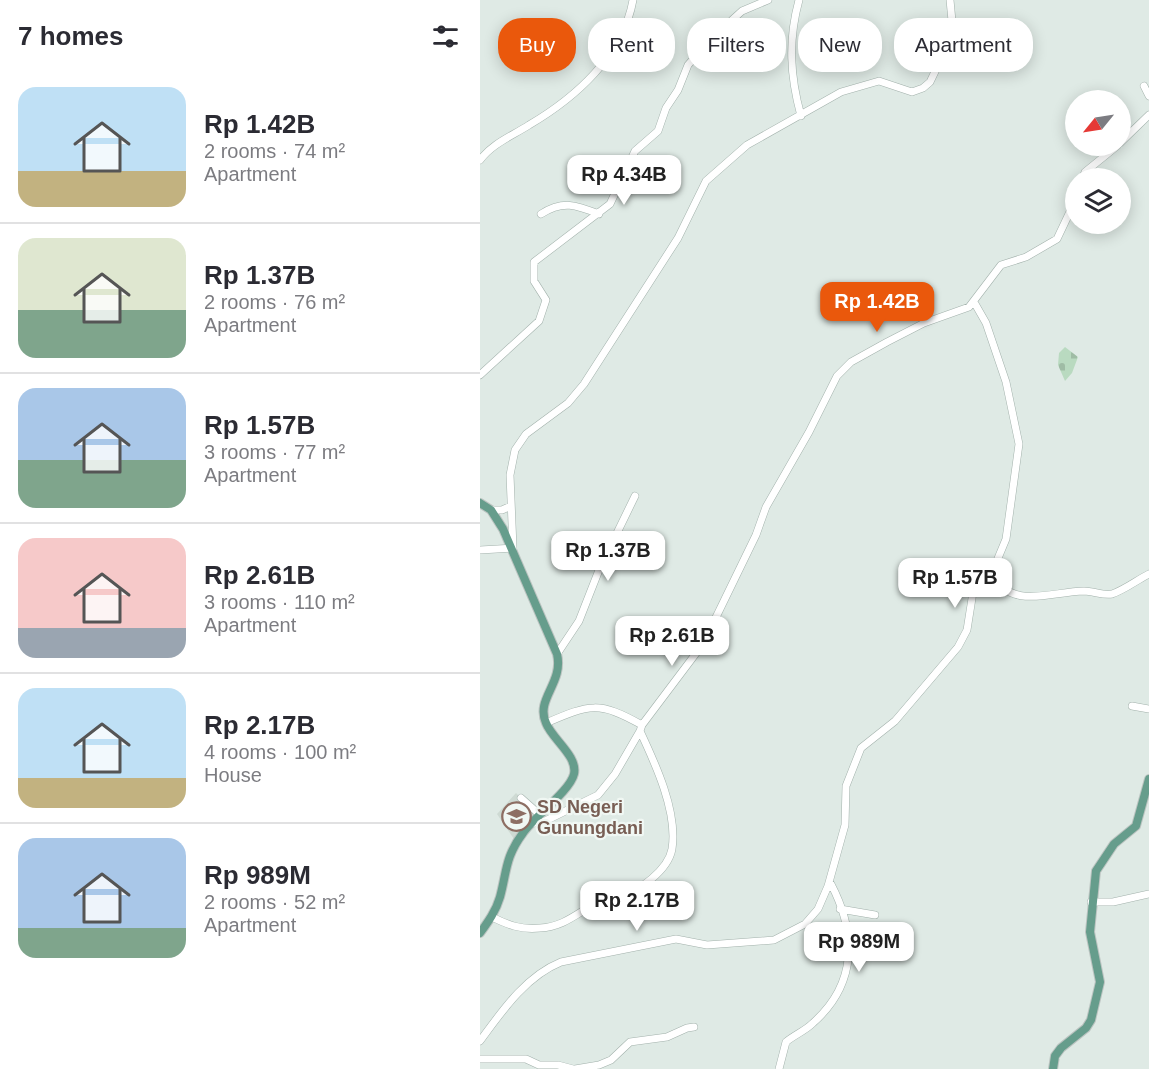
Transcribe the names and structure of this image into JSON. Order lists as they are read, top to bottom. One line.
{"places":{"school or university":["SD Negeri Gunungdani"]},"north":"bottom left","page":{"heading":"7 homes","chip":["Buy","Rent","Filters","New","Apartment"],"list":[{"name":"Rp 1.42B","note":"2 rooms · 74 m² · Apartment"},{"name":"Rp 1.37B","note":"2 rooms · 76 m² · Apartment"},{"name":"Rp 1.57B","note":"3 rooms · 77 m² · Apartment"},{"name":"Rp 2.61B","note":"3 rooms · 110 m² · Apartment"},{"name":"Rp 2.17B","note":"4 rooms · 100 m² · House"},{"name":"Rp 989M","note":"2 rooms · 52 m² · Apartment"}],"price":["Rp 4.34B","Rp 1.42B","Rp 1.37B","Rp 1.57B","Rp 2.61B","Rp 2.17B","Rp 989M"]}}
